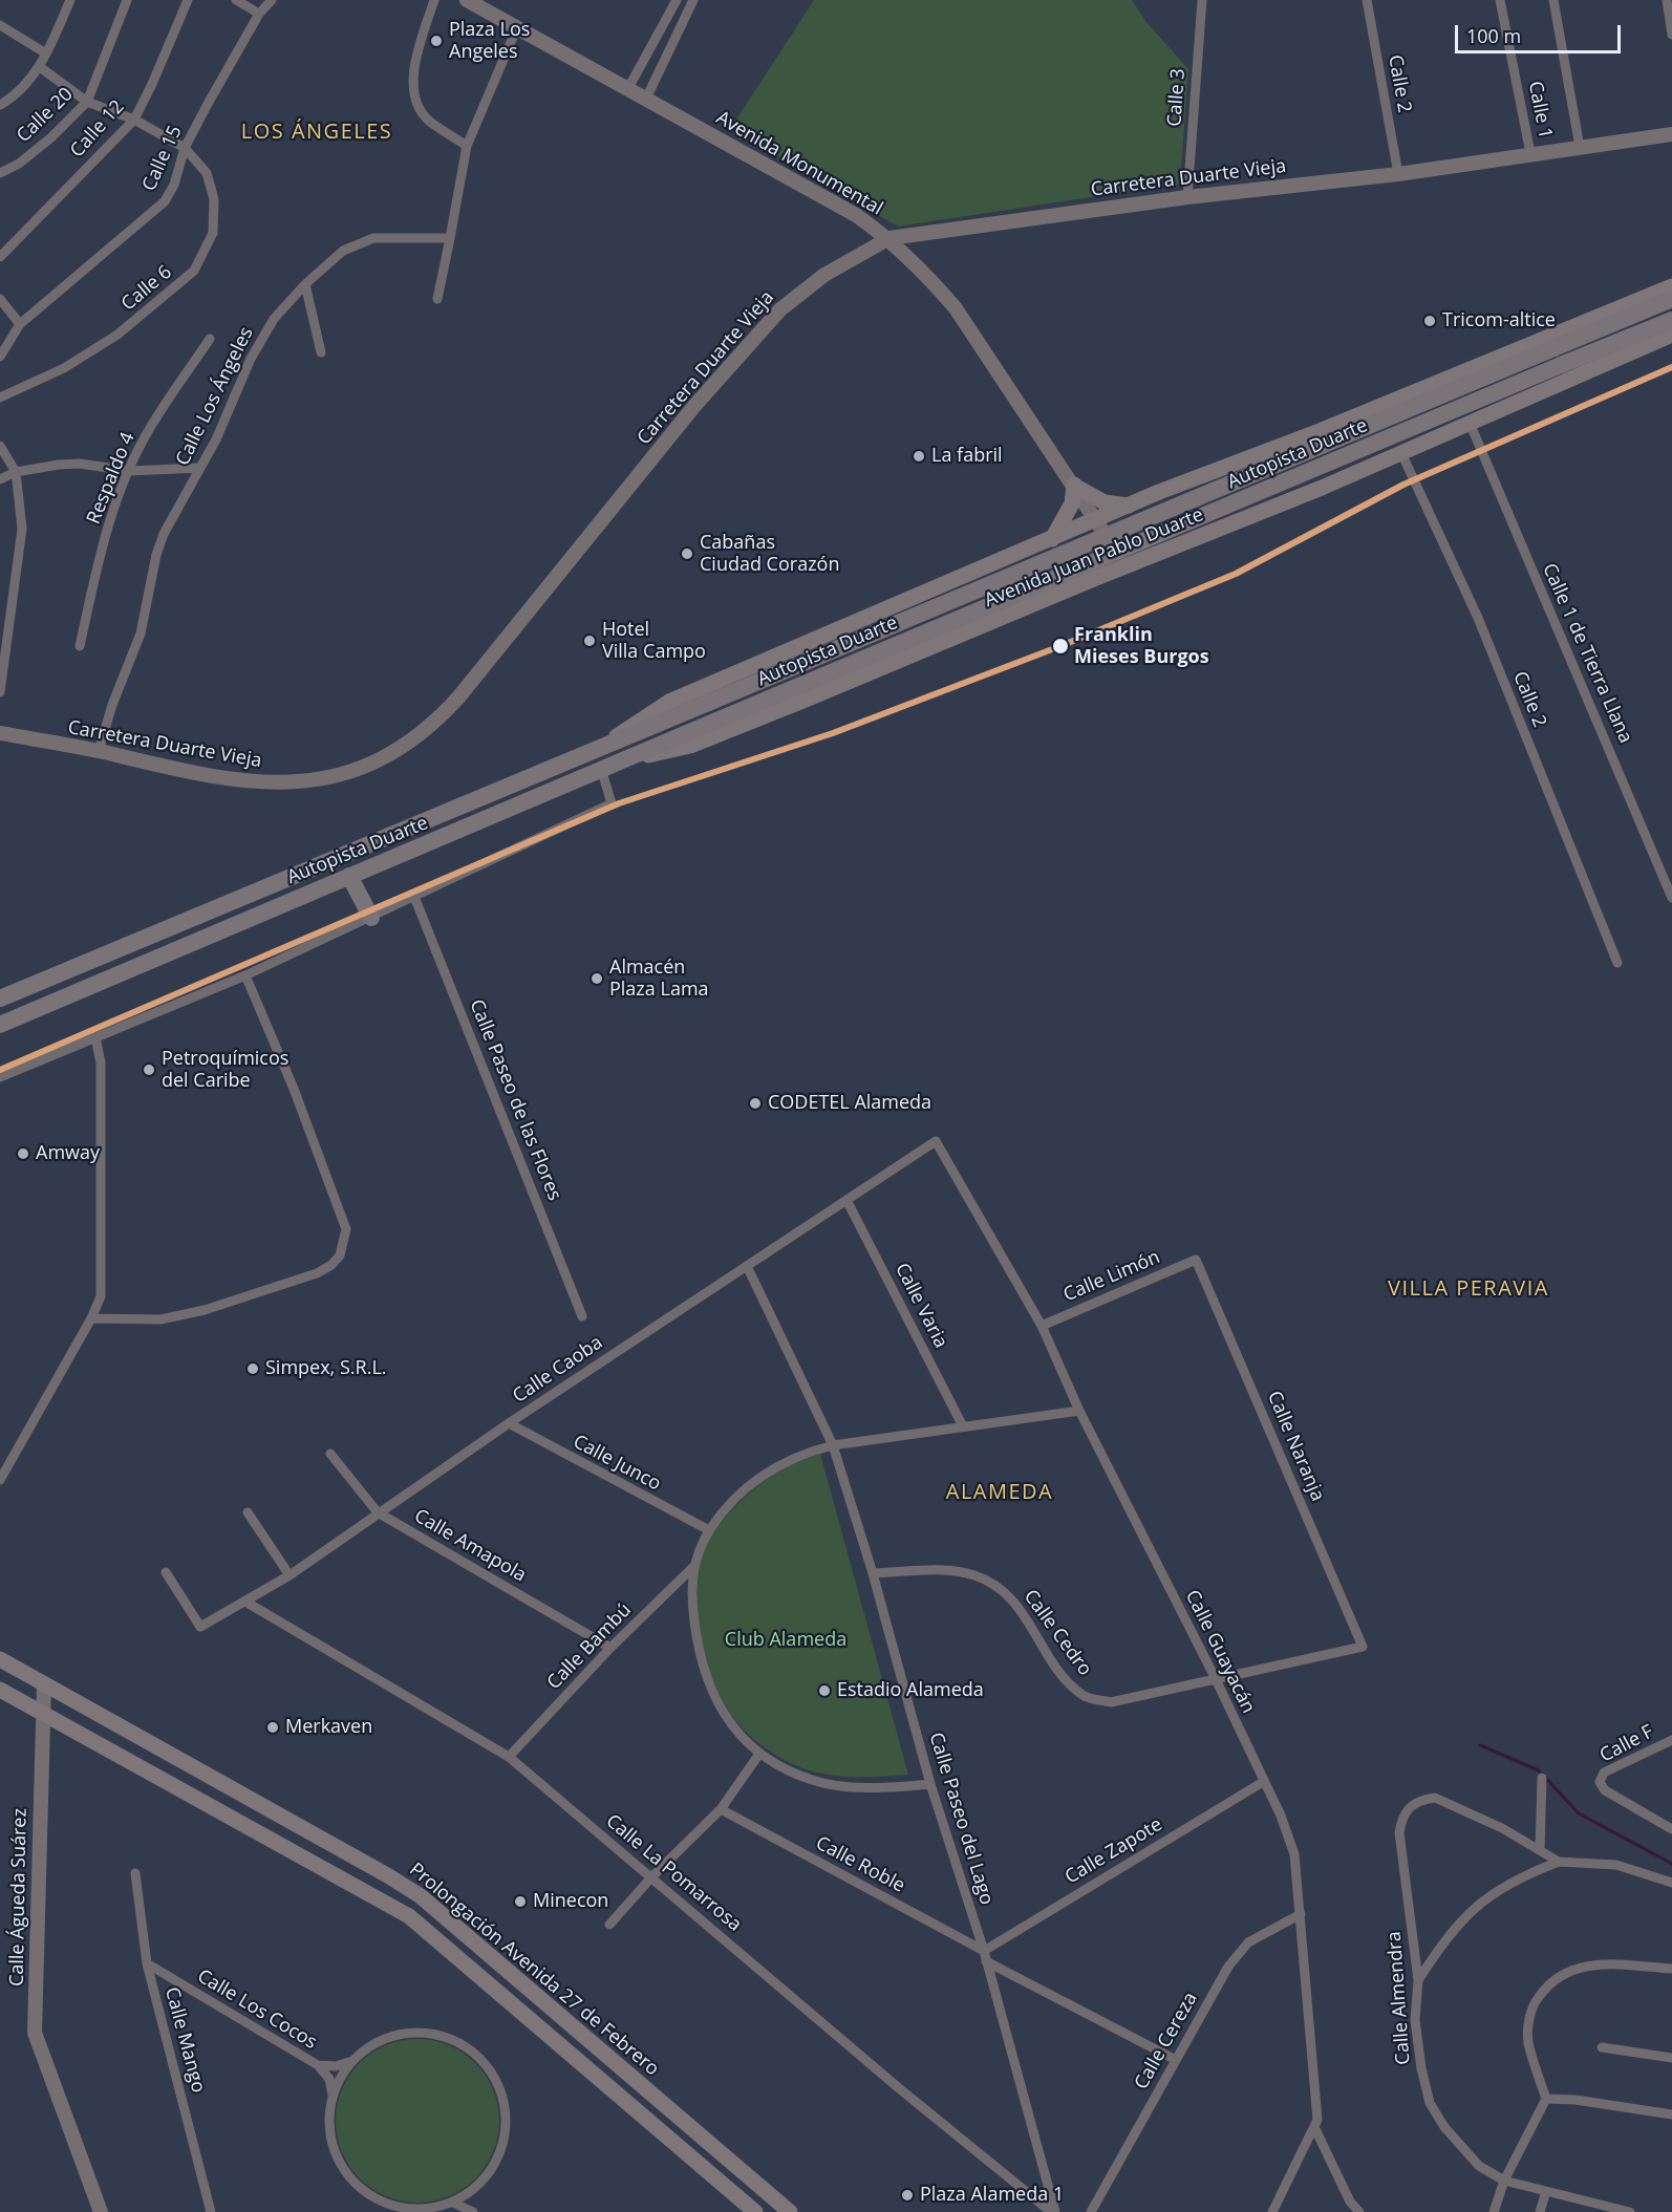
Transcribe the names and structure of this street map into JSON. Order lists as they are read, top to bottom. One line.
{"streets":{"highway":["Autopista Duarte"],"main road":["Avenida Monumental","Carretera Duarte Vieja","Avenida Juan Pablo Duarte","Calle Águeda Suárez","Prolongación Avenida 27 de Febrero"],"street":["Calle 2","Calle 3","Calle 1","Calle 20","Calle 12","Calle 15","Calle 6","Calle Los Ángeles","Respaldo 4","Calle 1 de Tierra Llana","Calle Paseo de las Flores","Calle Limón","Calle Varia","Calle Caoba","Calle Naranja","Calle Junco","Calle Amapola","Calle Cedro","Calle Bambú","Calle Guayacán","Calle F","Calle Paseo del Lago","Calle Zapote","Calle Roble","Calle La Pomarrosa","Calle Almendra","Calle Los Cocos","Calle Mango","Calle Cereza"]},"crossings":[["Calle 2","Carretera Duarte Vieja"],["Calle 2","Avenida Juan Pablo Duarte"],["Calle 3","Carretera Duarte Vieja"],["Calle 1","Carretera Duarte Vieja"],["Calle 15","Calle 6"],["Avenida Monumental","Carretera Duarte Vieja"],["Avenida Monumental","Autopista Duarte"],["Avenida Monumental","Avenida Juan Pablo Duarte"],["Carretera Duarte Vieja","Calle Los Ángeles"],["Autopista Duarte","Avenida Juan Pablo Duarte"],["Avenida Juan Pablo Duarte","Calle 1 de Tierra Llana"],["Calle Limón","Calle Naranja"],["Calle Limón","Calle Guayacán"],["Calle Varia","Calle Caoba"],["Calle Caoba","Calle Junco"],["Calle Caoba","Calle Amapola"],["Calle Caoba","Calle Guayacán"],["Calle Caoba","Calle Paseo del Lago"],["Calle Caoba","Calle La Pomarrosa"],["Calle Naranja","Calle Cedro"],["Calle Amapola","Calle Bambú"],["Calle Cedro","Calle Guayacán"],["Calle Cedro","Calle Paseo del Lago"],["Calle Bambú","Calle La Pomarrosa"],["Calle Guayacán","Calle Zapote"],["Calle Guayacán","Calle Cereza"],["Calle Paseo del Lago","Calle Zapote"],["Calle Paseo del Lago","Calle Roble"],["Calle Zapote","Calle Roble"],["Calle Águeda Suárez","Prolongación Avenida 27 de Febrero"],["Calle Los Cocos","Calle Mango"]],"districts":["LOS ÁNGELES","VILLA PERAVIA","ALAMEDA"],"parks":["Club Alameda"],"places":["Plaza Los Angeles","Tricom-altice","La fabril","Cabañas Ciudad Corazón","Hotel Villa Campo","Franklin Mieses Burgos","Almacén Plaza Lama","Petroquímicos del Caribe","CODETEL Alameda","Amway","Simpex, S.R.L.","Estadio Alameda","Merkaven","Minecon","Plaza Alameda 1"],"scale_bar":"100 m"}
